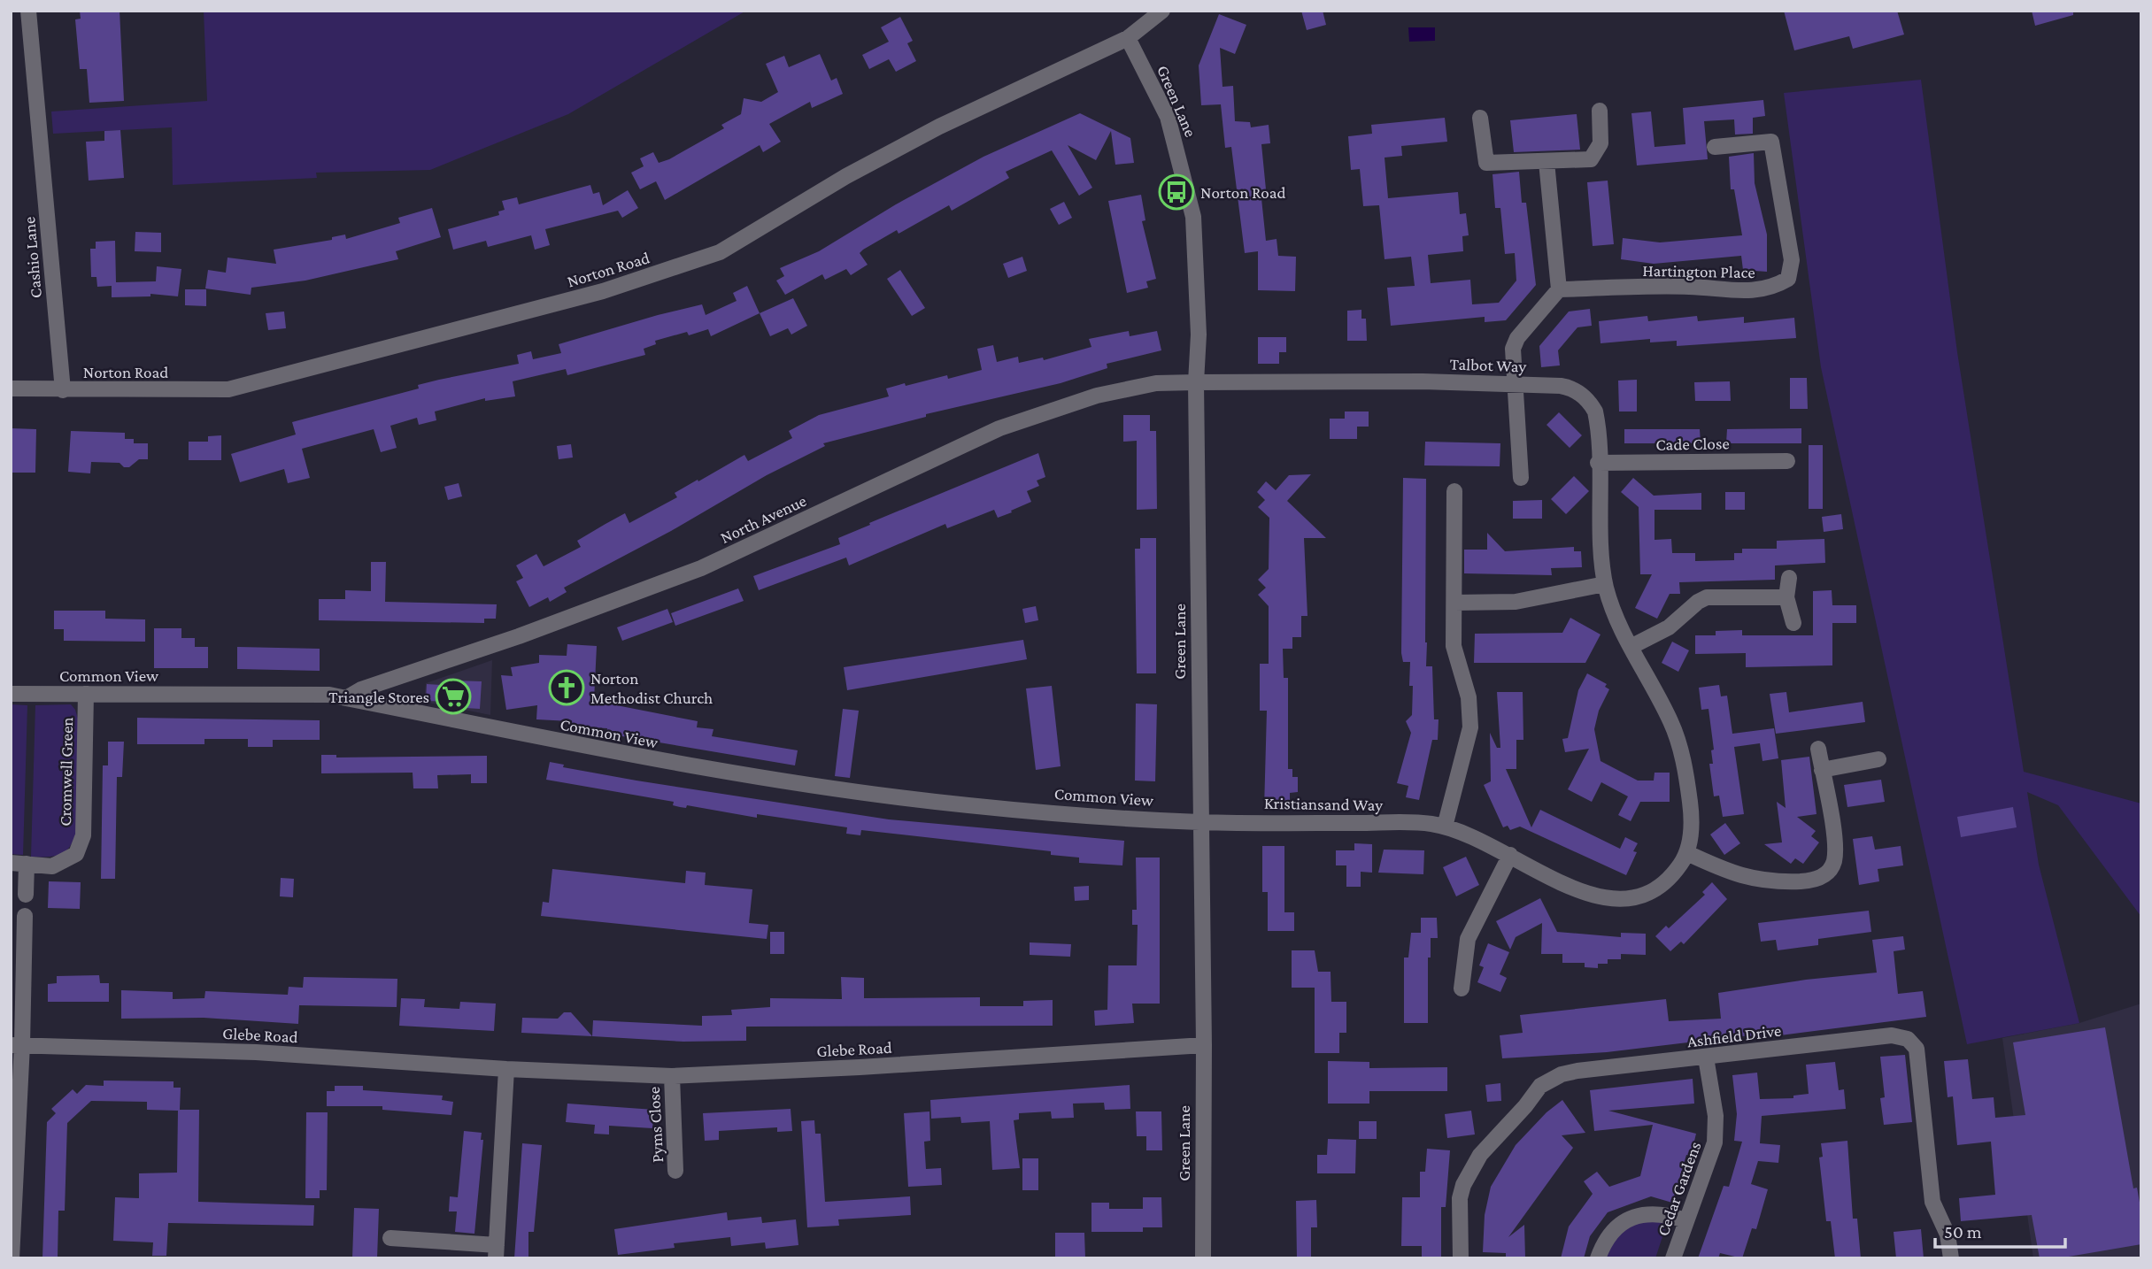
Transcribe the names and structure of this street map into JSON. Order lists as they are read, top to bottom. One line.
{"streets":{"street":["Green Lane","Cashio Lane","Norton Road","Hartington Place","Talbot Way","Cade Close","North Avenue","Common View","Cromwell Green","Kristiansand Way","Glebe Road","Ashfield Drive","Pyms Close","Cedar Gardens"]},"crossings":[["Green Lane","Norton Road"],["Green Lane","Talbot Way"],["Green Lane","North Avenue"],["Green Lane","Common View"],["Green Lane","Kristiansand Way"],["Green Lane","Glebe Road"],["Cashio Lane","Norton Road"],["Talbot Way","Cade Close"],["Talbot Way","North Avenue"],["North Avenue","Common View"],["Common View","Cromwell Green"],["Common View","Kristiansand Way"],["Glebe Road","Pyms Close"],["Ashfield Drive","Cedar Gardens"]],"places":{"bus stop":["Norton Road"],"church":["Norton Methodist Church"],"supermarket":["Triangle Stores"]},"scale_bar":"50 m"}
